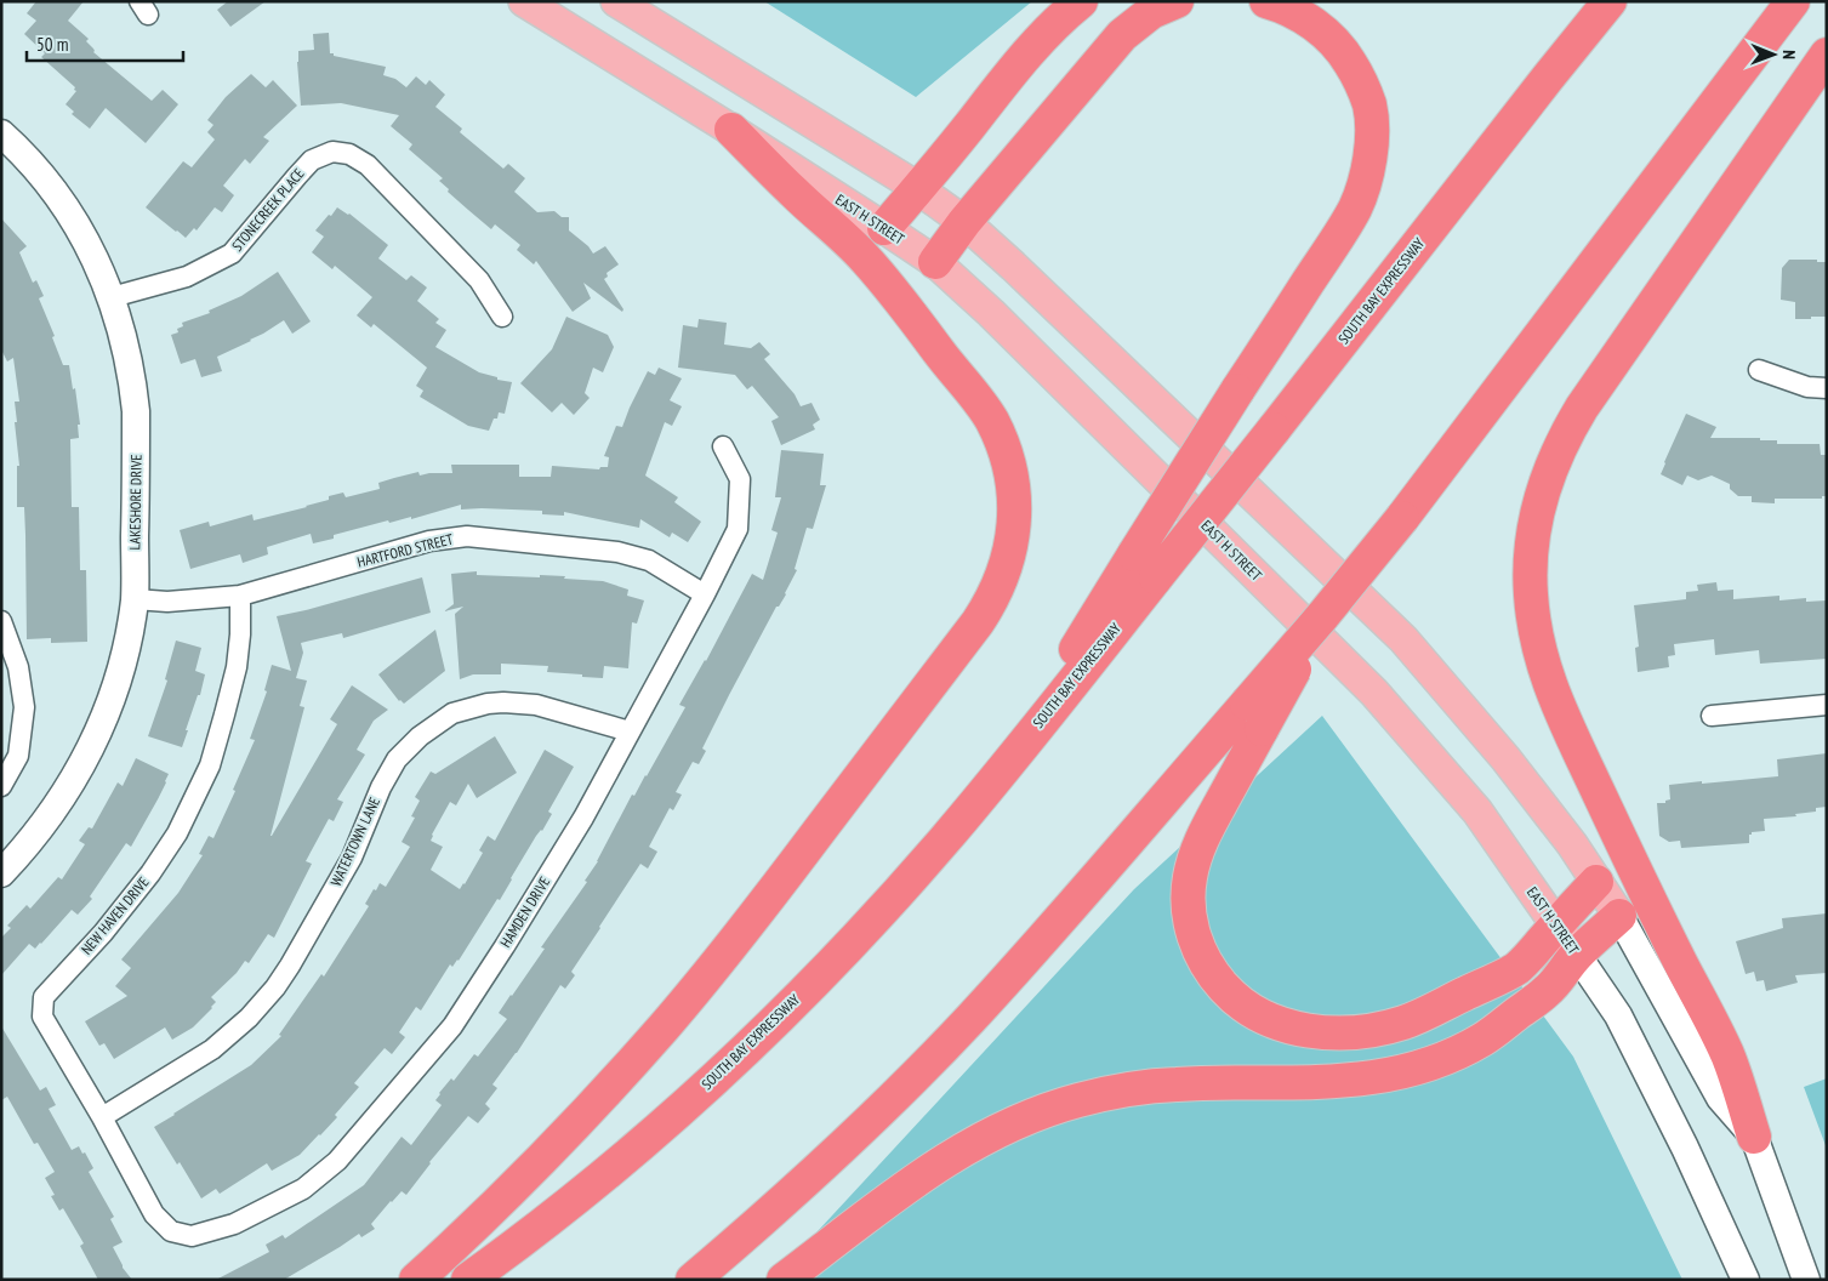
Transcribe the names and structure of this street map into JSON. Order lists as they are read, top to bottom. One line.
{"streets":{"highway":["SOUTH BAY EXPRESSWAY"],"main road":["EAST H STREET"],"street":["STONECREEK PLACE","LAKESHORE DRIVE","HARTFORD STREET","WATERTOWN LANE","HAMDEN DRIVE","NEW HAVEN DRIVE"]},"crossings":[["STONECREEK PLACE","LAKESHORE DRIVE"],["LAKESHORE DRIVE","HARTFORD STREET"],["HARTFORD STREET","HAMDEN DRIVE"],["HARTFORD STREET","NEW HAVEN DRIVE"],["WATERTOWN LANE","HAMDEN DRIVE"],["WATERTOWN LANE","NEW HAVEN DRIVE"],["HAMDEN DRIVE","NEW HAVEN DRIVE"]],"scale_bar":"50 m","north":"right"}
